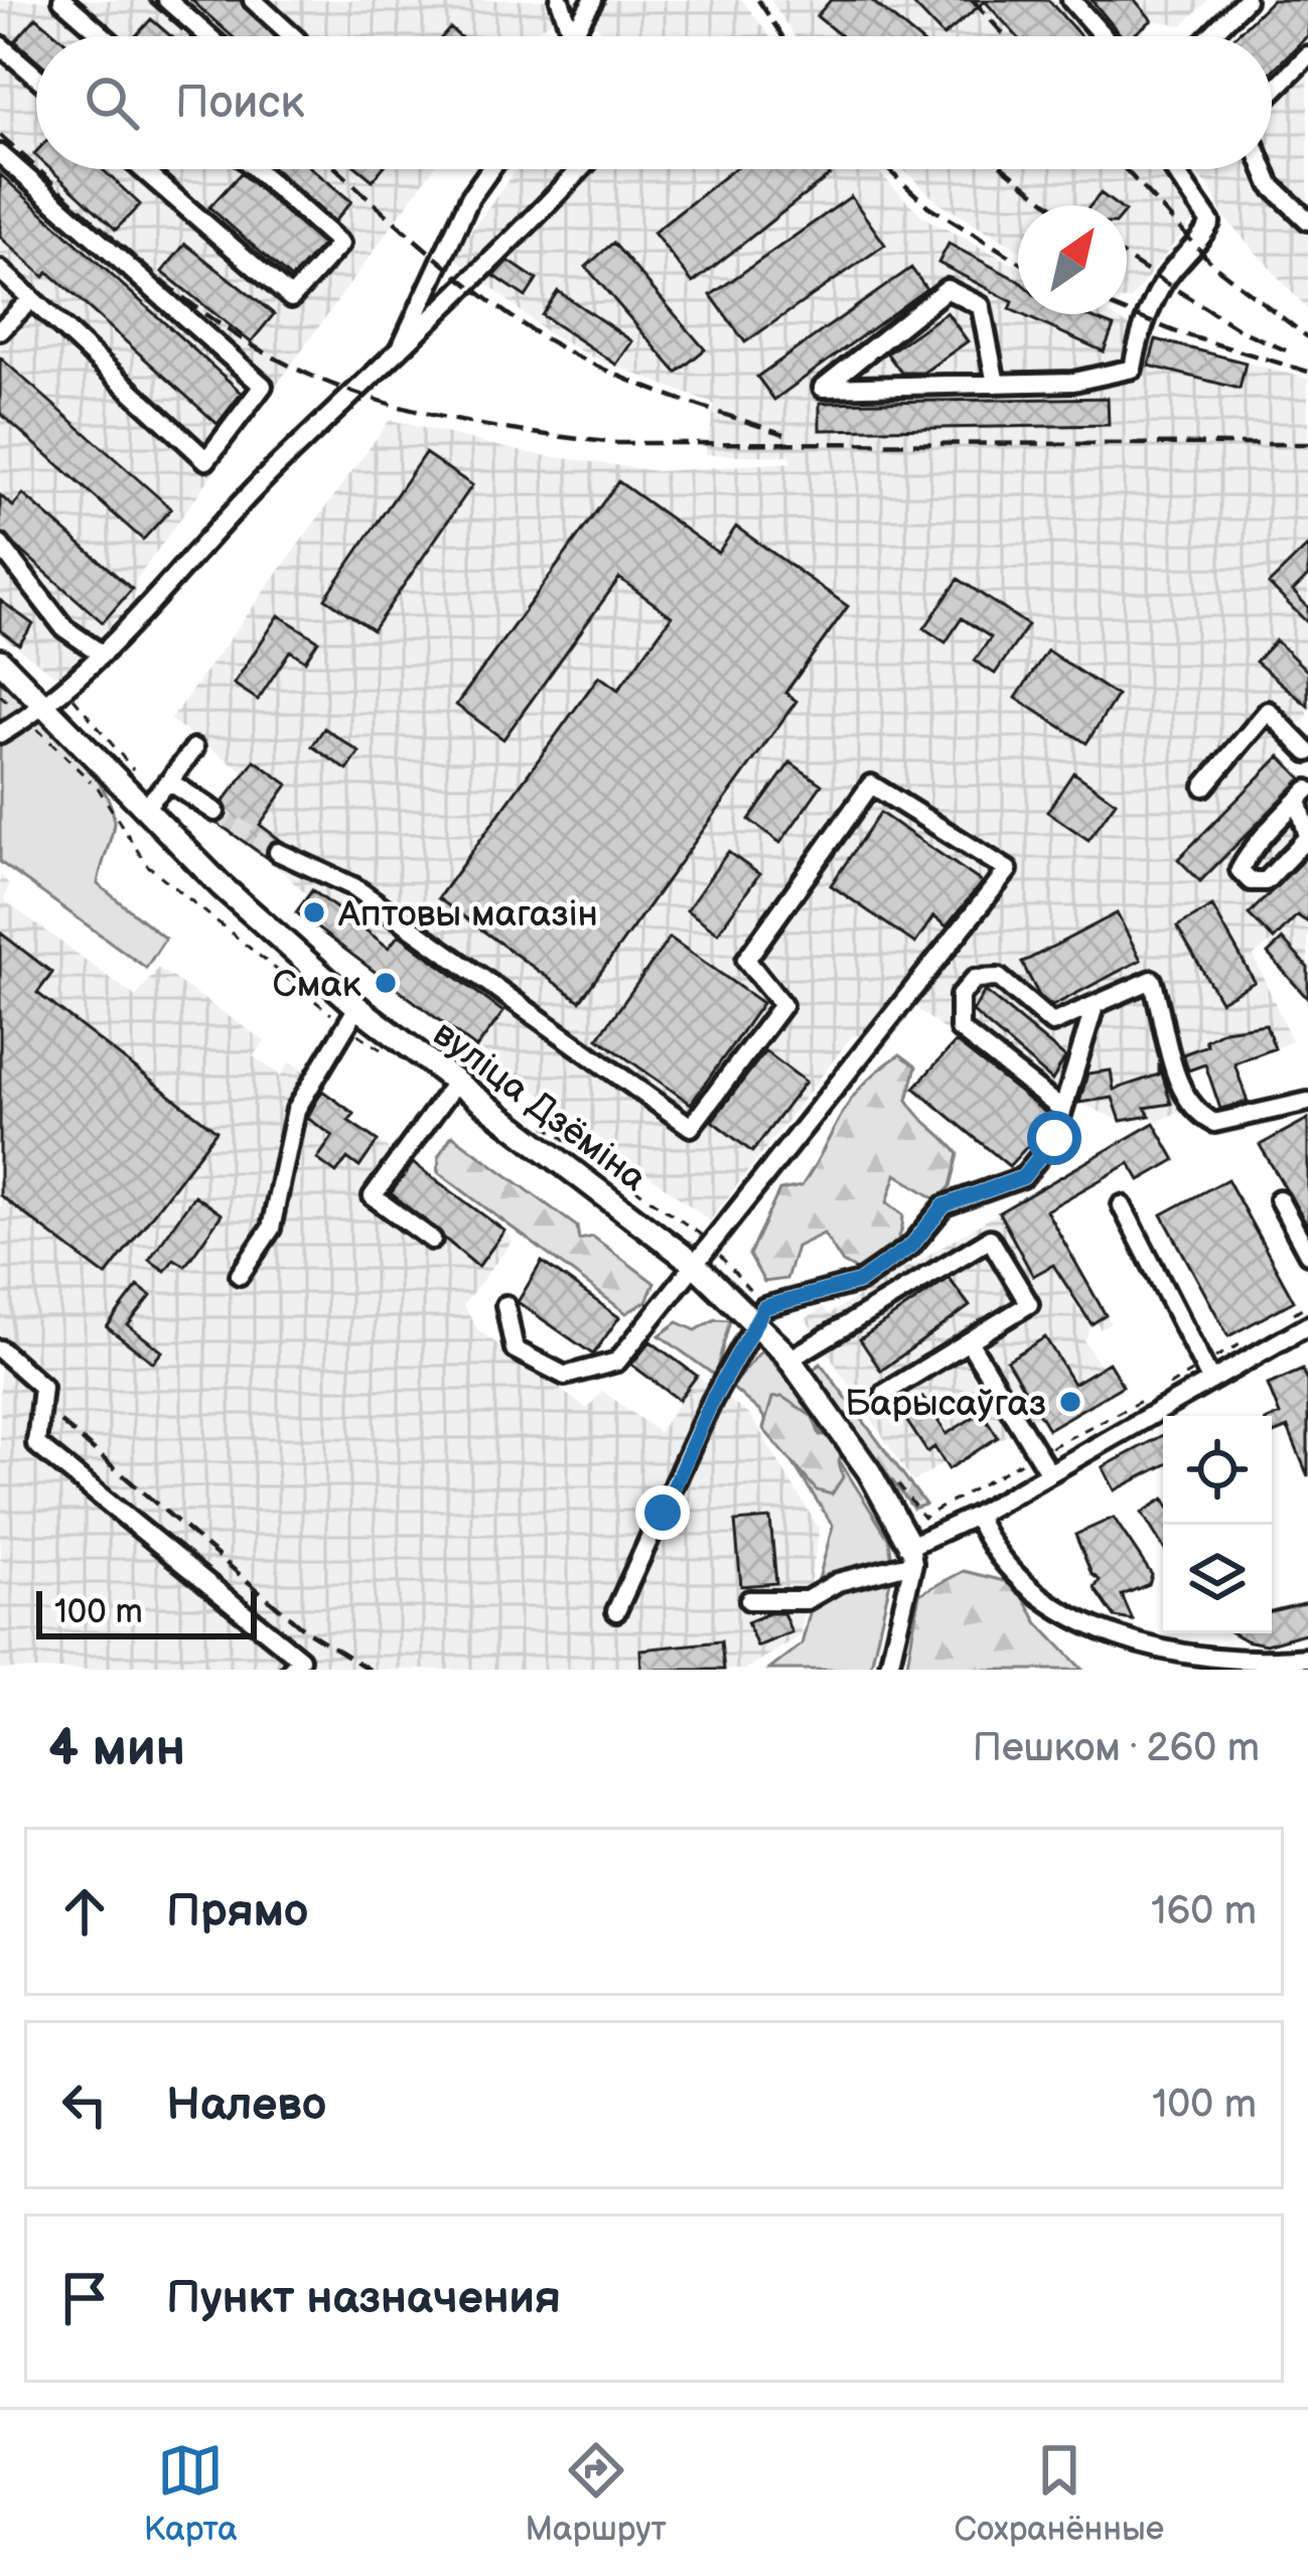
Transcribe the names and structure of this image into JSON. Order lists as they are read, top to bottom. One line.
{"streets":{"main road":["вуліца Дзёміна"]},"places":["Аптовы магазін","Смак","Барысаўгаз"],"scale_bar":"100 m","north":"top right","page":{"search":"Поиск","scale":"100 m","heading":["4 мин","Пешком · 260 m"],"list":[["Прямо","160 m"],["Налево","100 m"],"Пункт назначения"],"nav":["Карта","Маршрут","Сохранённые"]}}
